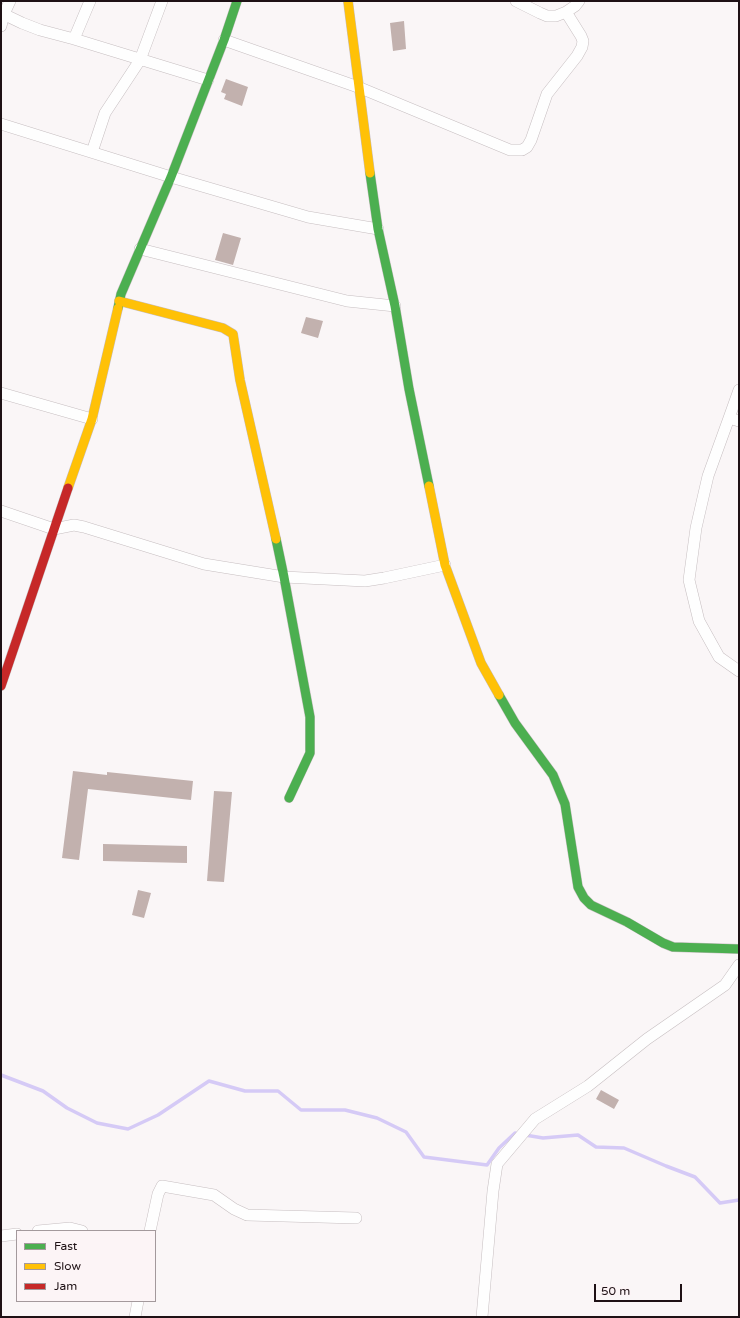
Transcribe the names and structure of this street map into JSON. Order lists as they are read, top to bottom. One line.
{"legend":["Fast","Slow","Jam"],"scale_bar":"50 m"}
